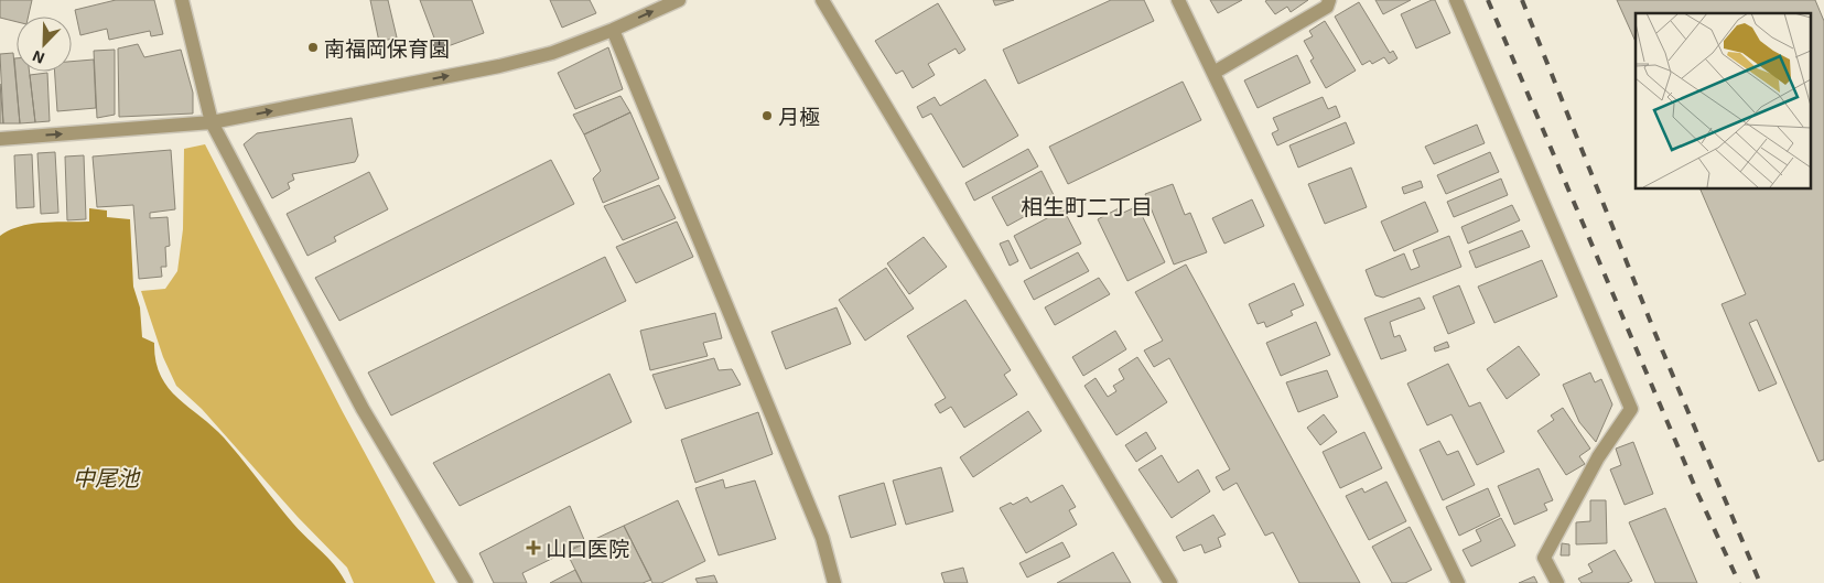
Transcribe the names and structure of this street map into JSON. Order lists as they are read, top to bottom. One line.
{"districts":["相生町二丁目"],"water":["中尾池"],"places":{"other":["南福岡保育園","月極"],"health":["山口医院"]},"north":"bottom left"}
